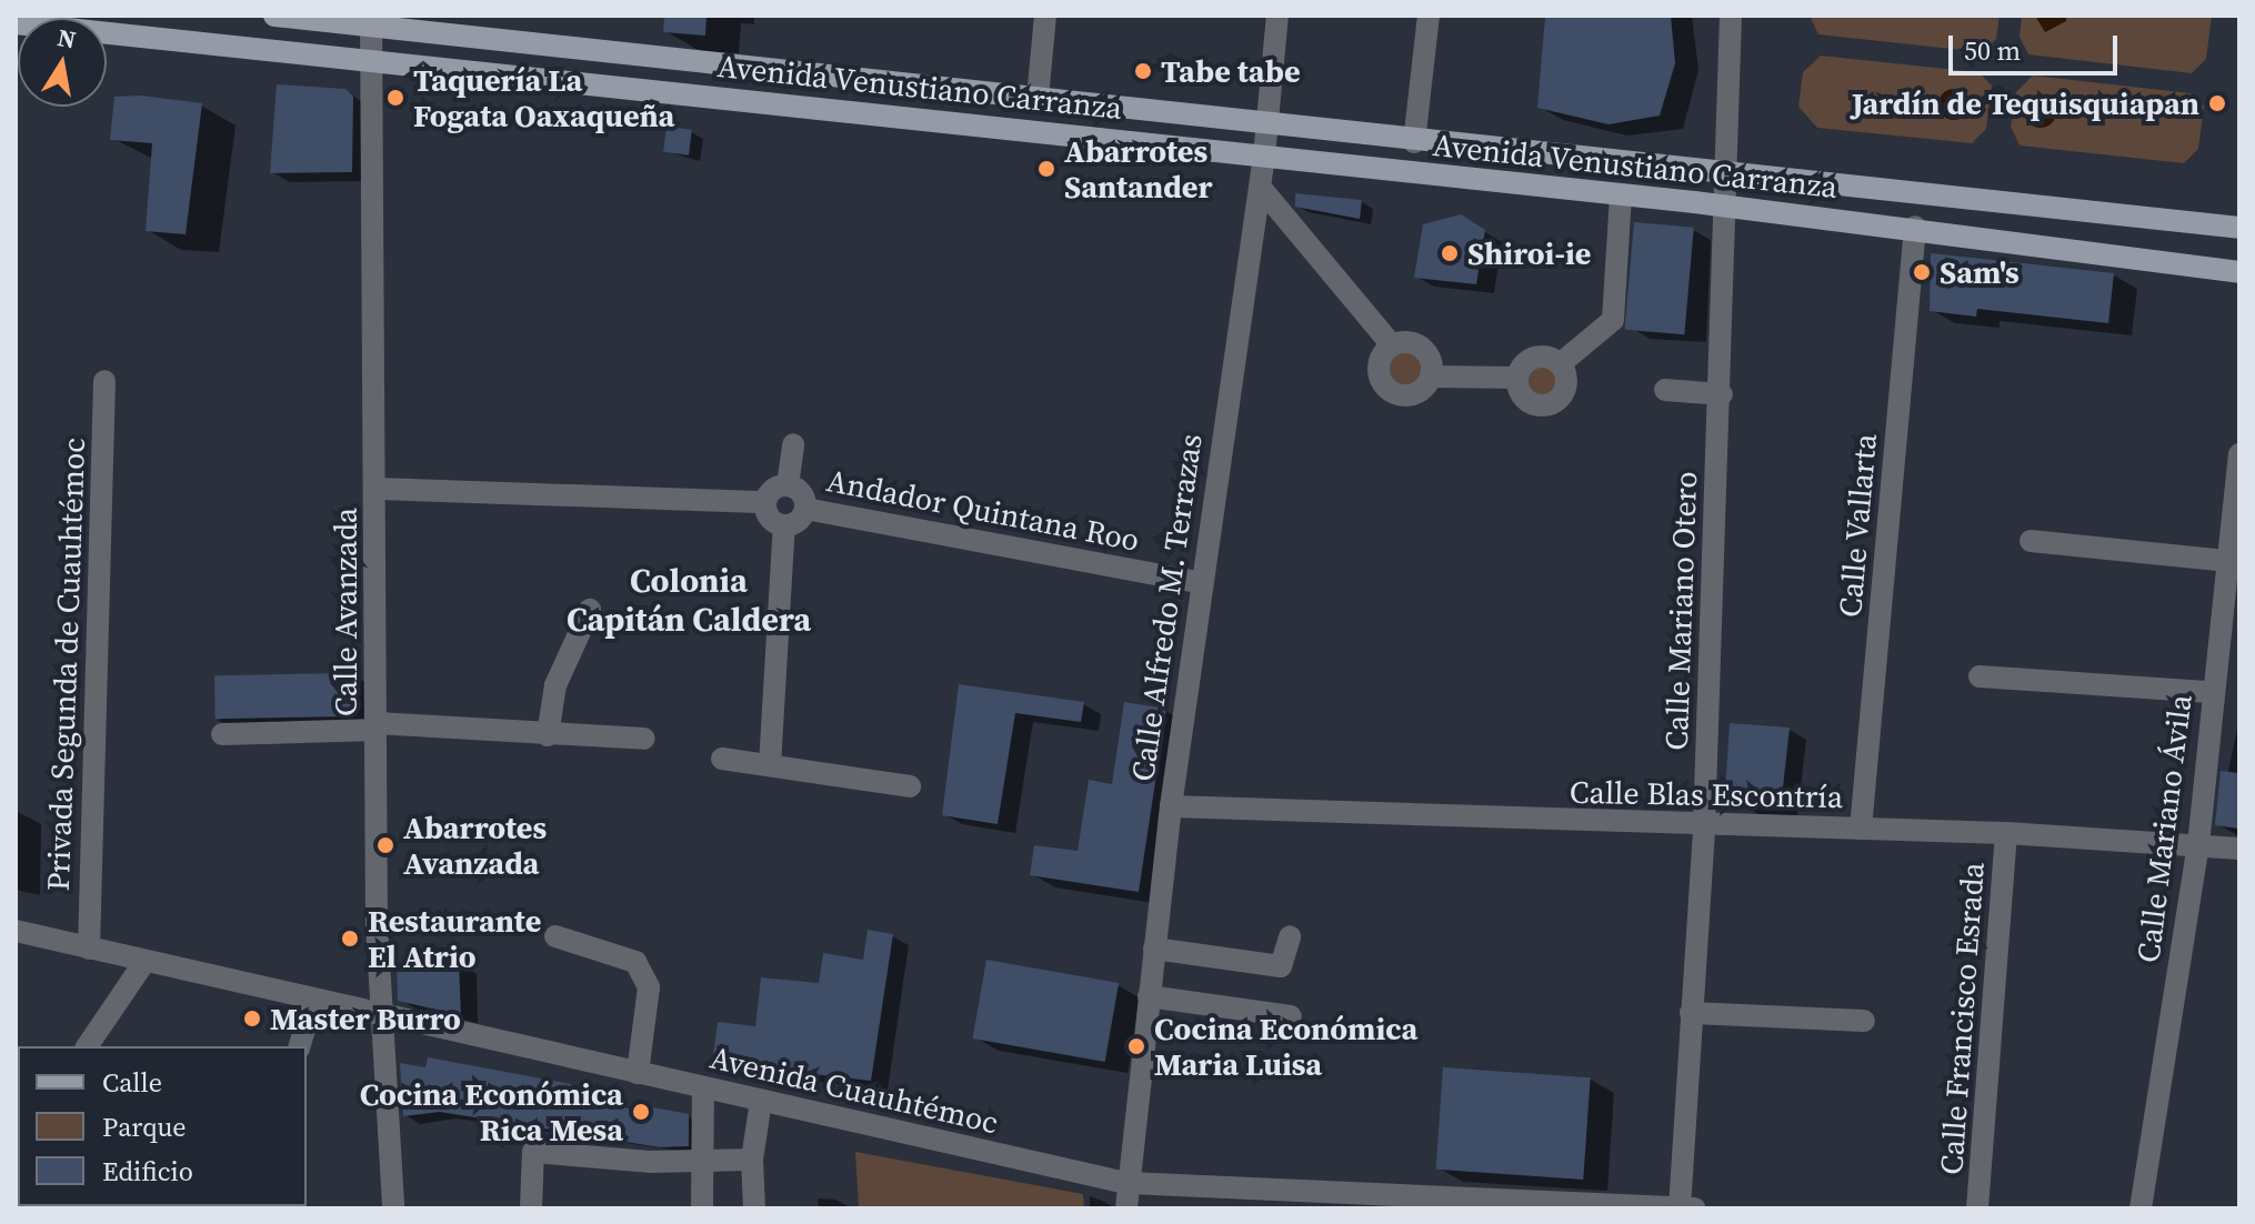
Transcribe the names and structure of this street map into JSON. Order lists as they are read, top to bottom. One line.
{"streets":{"main road":["Avenida Venustiano Carranza"],"street":["Andador Quintana Roo","Calle Vallarta","Calle Alfredo M. Terrazas","Calle Mariano Otero","Calle Avanzada","Privada Segunda de Cuauhtémoc","Calle Blas Escontría","Calle Mariano Ávila","Calle Francisco Esrada","Avenida Cuauhtémoc"]},"crossings":[["Avenida Venustiano Carranza","Calle Vallarta"],["Avenida Venustiano Carranza","Calle Alfredo M. Terrazas"],["Avenida Venustiano Carranza","Calle Mariano Otero"],["Avenida Venustiano Carranza","Calle Avanzada"],["Andador Quintana Roo","Calle Alfredo M. Terrazas"],["Calle Vallarta","Calle Blas Escontría"],["Calle Alfredo M. Terrazas","Calle Blas Escontría"],["Calle Alfredo M. Terrazas","Avenida Cuauhtémoc"],["Calle Mariano Otero","Calle Blas Escontría"],["Calle Mariano Otero","Avenida Cuauhtémoc"],["Calle Avanzada","Avenida Cuauhtémoc"],["Privada Segunda de Cuauhtémoc","Avenida Cuauhtémoc"],["Calle Blas Escontría","Calle Mariano Ávila"],["Calle Blas Escontría","Calle Francisco Esrada"]],"districts":["Colonia Capitán Caldera"],"places":["Tabe tabe","Taquería La Fogata Oaxaqueña","Jardín de Tequisquiapan","Abarrotes Santander","Shiroi-ie","Sam's","Abarrotes Avanzada","Restaurante El Atrio","Master Burro","Cocina Económica Maria Luisa","Cocina Económica Rica Mesa"],"legend":["Calle","Parque","Edificio"],"scale_bar":"50 m","north":"top"}
